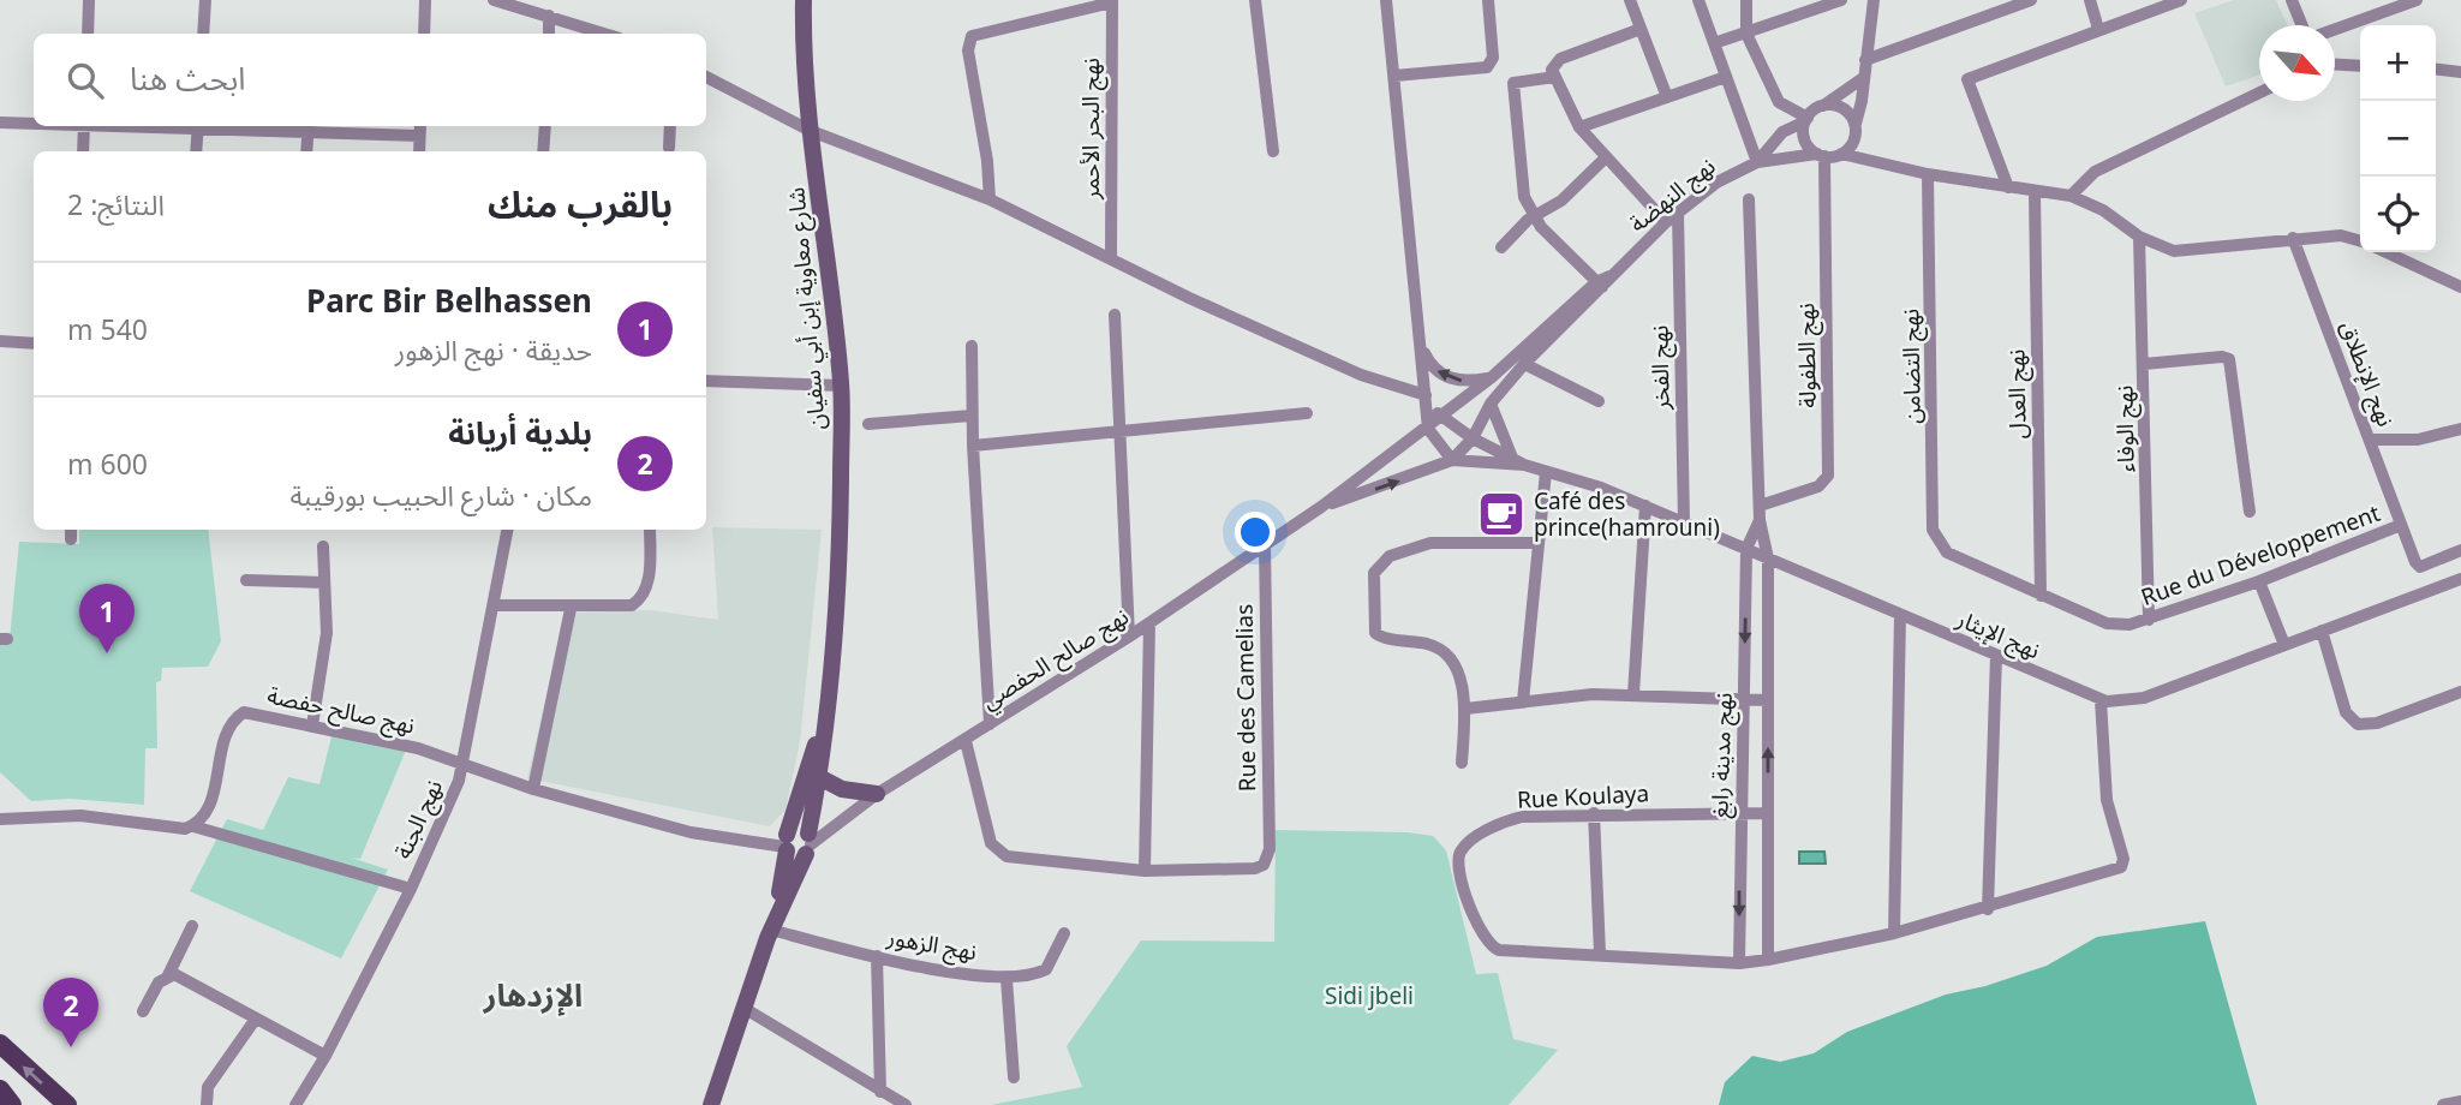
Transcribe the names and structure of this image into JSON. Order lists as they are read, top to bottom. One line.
{"streets":{"main road":["شارع معاوية إبن أبي سفيان"],"street":["نهج البحر الأحمر","نهج النهضة","نهج الطفولة","نهج التضامن","نهج الفخر","نهج الإنطلاق","نهج العدل","نهج الوفاء","Rue du Développement","نهج الإيثار","نهج صالح الحفصي","Rue des Camelias","نهج صالح حفصة","نهج مدينة رابغ","Rue Koulaya","نهج الجنة","نهج الزهور"]},"crossings":[["نهج النهضة","نهج الطفولة"],["نهج النهضة","نهج الفخر"],["نهج النهضة","نهج صالح الحفصي"],["شارع معاوية إبن أبي سفيان","نهج صالح الحفصي"],["شارع معاوية إبن أبي سفيان","نهج صالح حفصة"],["شارع معاوية إبن أبي سفيان","نهج الزهور"],["نهج التضامن","Rue du Développement"],["نهج الفخر","نهج الإيثار"],["نهج الإنطلاق","Rue du Développement"],["نهج العدل","Rue du Développement"],["نهج الوفاء","Rue du Développement"],["نهج الإيثار","نهج مدينة رابغ"],["نهج الإيثار","Rue Koulaya"],["نهج صالح الحفصي","Rue des Camelias"],["نهج صالح الحفصي","نهج صالح حفصة"],["نهج صالح حفصة","نهج الجنة"],["نهج مدينة رابغ","Rue Koulaya"]],"districts":["الإزدهار"],"parks":["Sidi jbeli"],"places":{"cafe":["Café des prince(hamrouni)"]},"north":"bottom right","page":{"map_buttons":["+","−"],"search":"ابحث هنا","heading":["بالقرب منك","النتائج: 2"],"list":[{"mark":"1","name":"Parc Bir Belhassen","note":"حديقة · نهج الزهور","value":"540 m"},{"mark":"2","name":"بلدية أريانة","note":"مكان · شارع الحبيب بورقيبة","value":"600 m"}],"pins":["1","2"]}}
